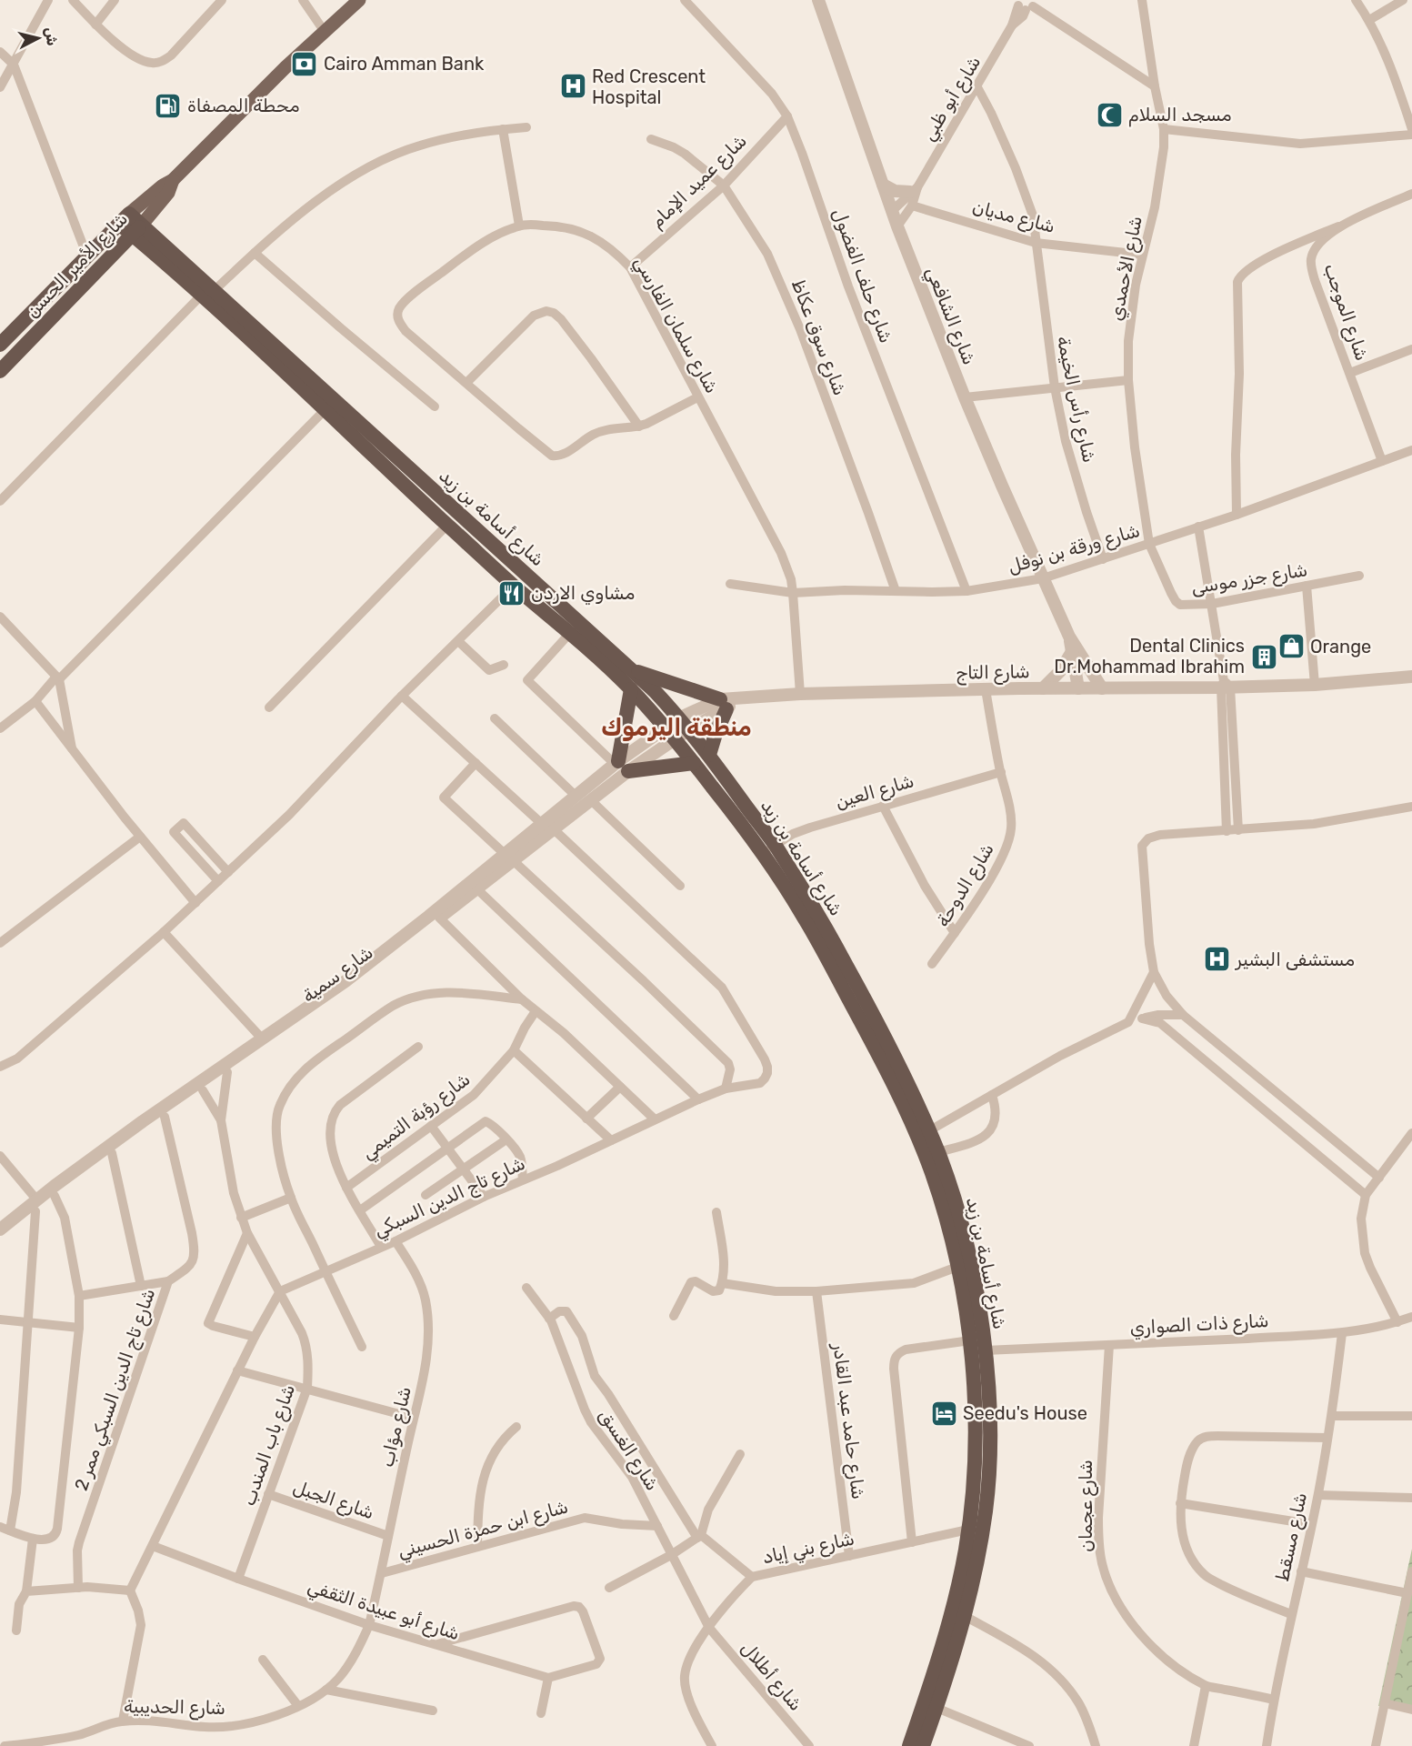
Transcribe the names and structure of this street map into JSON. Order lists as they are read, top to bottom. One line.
{"streets":{"highway":["شارع الأمير الحسن","شارع أسامة بن زيد"],"street":["شارع أبو ظبي","شارع عميد الإمام","شارع مديان","شارع الأحمدي","شارع حلف الفضول","شارع الموجب","شارع الشافعي","شارع سلمان الفارسي","شارع سوق عكاظ","شارع رأس الخيمة","شارع ورقة بن نوفل","شارع جزر موسى","شارع التاج","شارع العين","شارع الدوحة","شارع سمية","شارع رؤبة التميمي","شارع تاج الدين السبكي","شارع ذات الصواري","شارع تاج الدين السبكي ممر 2","شارع حامد عبد القادر","شارع مؤاب","شارع باب المندب","شارع الغسق","شارع الجبل","شارع عجمان","شارع ابن حمزة الحسيني","شارع مسقط","شارع بني إياد","شارع أبو عبيدة الثقفي","شارع أطلال","شارع الحديبية"]},"crossings":[["شارع أبو ظبي","شارع مديان"],["شارع أبو ظبي","شارع الشافعي"],["شارع أبو ظبي","شارع رأس الخيمة"],["شارع عميد الإمام","شارع حلف الفضول"],["شارع عميد الإمام","شارع سلمان الفارسي"],["شارع عميد الإمام","شارع سوق عكاظ"],["شارع مديان","شارع الأحمدي"],["شارع مديان","شارع رأس الخيمة"],["شارع الأمير الحسن","شارع أسامة بن زيد"],["شارع الأحمدي","شارع ورقة بن نوفل"],["شارع الأحمدي","شارع جزر موسى"],["شارع حلف الفضول","شارع ورقة بن نوفل"],["شارع الموجب","شارع ورقة بن نوفل"],["شارع الشافعي","شارع ورقة بن نوفل"],["شارع الشافعي","شارع التاج"],["شارع سلمان الفارسي","شارع ورقة بن نوفل"],["شارع سلمان الفارسي","شارع التاج"],["شارع سوق عكاظ","شارع ورقة بن نوفل"],["شارع رأس الخيمة","شارع ورقة بن نوفل"],["شارع أسامة بن زيد","شارع التاج"],["شارع أسامة بن زيد","شارع العين"],["شارع أسامة بن زيد","شارع سمية"],["شارع أسامة بن زيد","شارع ذات الصواري"],["شارع أسامة بن زيد","شارع بني إياد"],["شارع ورقة بن نوفل","شارع جزر موسى"],["شارع التاج","شارع الدوحة"],["شارع التاج","شارع سمية"],["شارع العين","شارع الدوحة"],["شارع سمية","شارع تاج الدين السبكي"],["شارع سمية","شارع تاج الدين السبكي ممر 2"],["شارع تاج الدين السبكي","شارع مؤاب"],["شارع تاج الدين السبكي","شارع باب المندب"],["شارع ذات الصواري","شارع عجمان"],["شارع ذات الصواري","شارع مسقط"],["شارع حامد عبد القادر","شارع بني إياد"],["شارع مؤاب","شارع الجبل"],["شارع مؤاب","شارع ابن حمزة الحسيني"],["شارع مؤاب","شارع أبو عبيدة الثقفي"],["شارع مؤاب","شارع الحديبية"],["شارع باب المندب","شارع الجبل"],["شارع باب المندب","شارع أبو عبيدة الثقفي"],["شارع الغسق","شارع ابن حمزة الحسيني"],["شارع الغسق","شارع بني إياد"],["شارع الغسق","شارع أطلال"],["شارع عجمان","شارع مسقط"],["شارع بني إياد","شارع أطلال"],["شارع أبو عبيدة الثقفي","شارع الحديبية"]],"districts":["منطقة اليرموك"],"places":{"bank":["Cairo Amman Bank"],"hospital":["Red Crescent Hospital","مستشفى البشير"],"fuel station":["محطة المصفاة"],"mosque":["مسجد السلام"],"restaurant":["مشاوي الاردن"],"shop":["Orange"],"building":["Dental Clinics Dr.Mohammad Ibrahim"],"hotel":["Seedu's House"]},"north":"right"}
